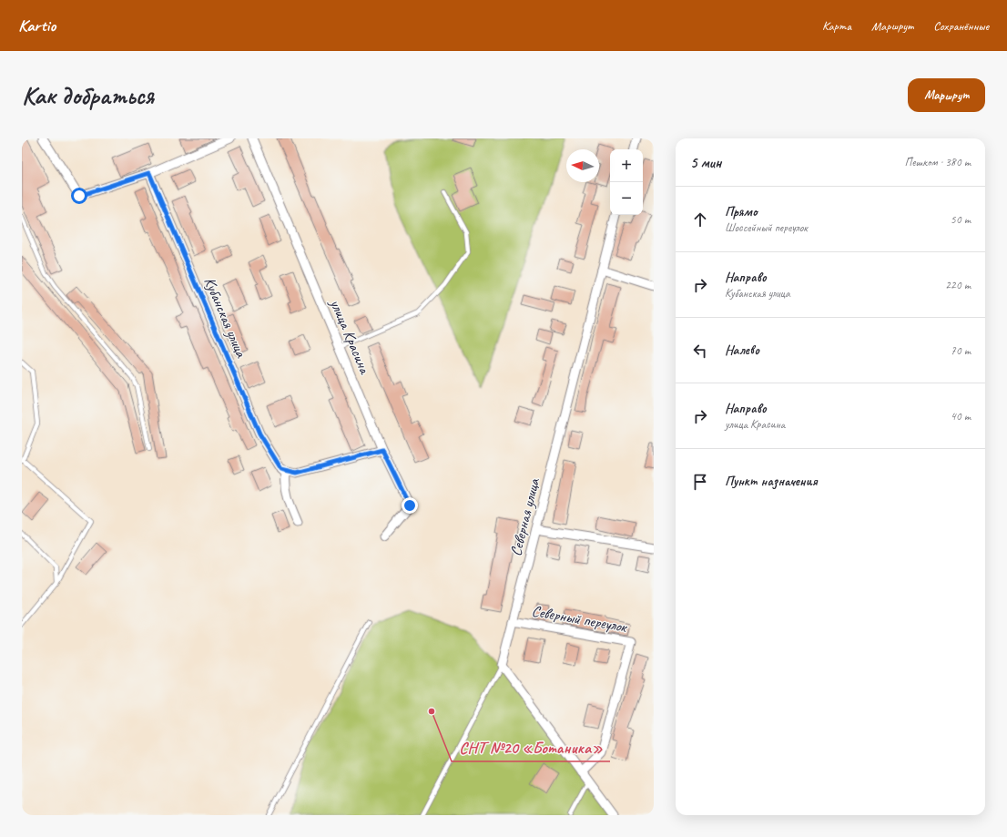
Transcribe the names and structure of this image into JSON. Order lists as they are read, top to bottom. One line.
{"streets":{"street":["Кубанская улица","улица Красина","Северная улица","Северный переулок"]},"crossings":[["Северная улица","Северный переулок"]],"places":["СНТ №20 «Ботаника»"],"north":"left","page":{"header":"Kartio","nav":["Карта","Маршрут","Сохранённые"],"buttons":"Маршрут","title":"Как добраться","heading":["5 мин","Пешком · 380 m"],"map_buttons":["+","−"],"list":[["Прямо","Шоссейный переулок","50 m"],["Направо","Кубанская улица","220 m"],["Налево","70 m"],["Направо","улица Красина","40 m"],"Пункт назначения"]}}
